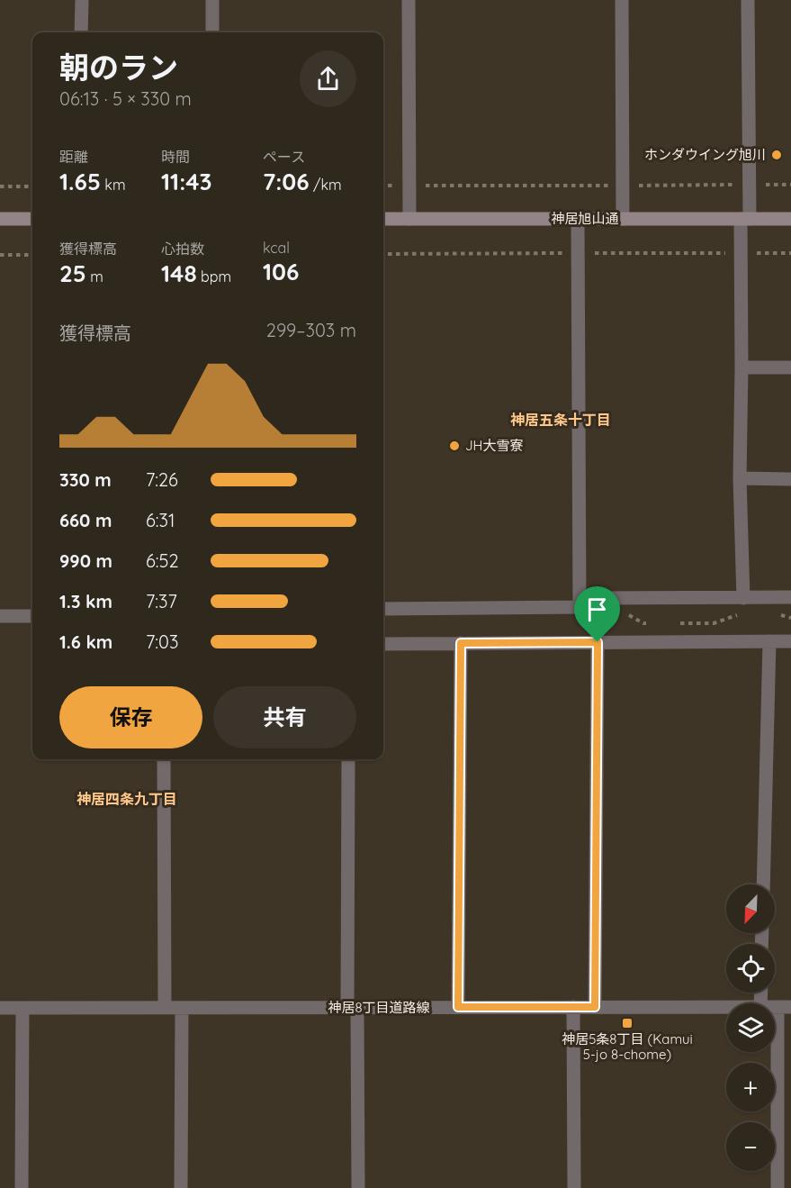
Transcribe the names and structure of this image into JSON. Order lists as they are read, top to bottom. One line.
{"streets":{"street":["神居旭山通","神居8丁目道路線"]},"districts":["神居五条十丁目","神居四条九丁目"],"places":{"other":["ホンダウイング旭川","JH大雪寮"],"transit":["神居5条8丁目 (Kamui 5-jo 8-chome)"]},"north":"bottom left","page":{"heading":["朝のラン","06:13 · 5 × 330 m"],"stats":[["距離","1.65 km"],["時間","11:43"],["ペース","7:06 /km"],["獲得標高","25 m"],["心拍数","148 bpm"],["kcal","106"]],"chart":["獲得標高","299–303 m"],"list":[{"name":"330 m","note":"7:26"},{"name":"660 m","note":"6:31"},{"name":"990 m","note":"6:52"},{"name":"1.3 km","note":"7:37"},{"name":"1.6 km","note":"7:03"}],"buttons":["保存","共有"],"map_buttons":["+","−"]}}
